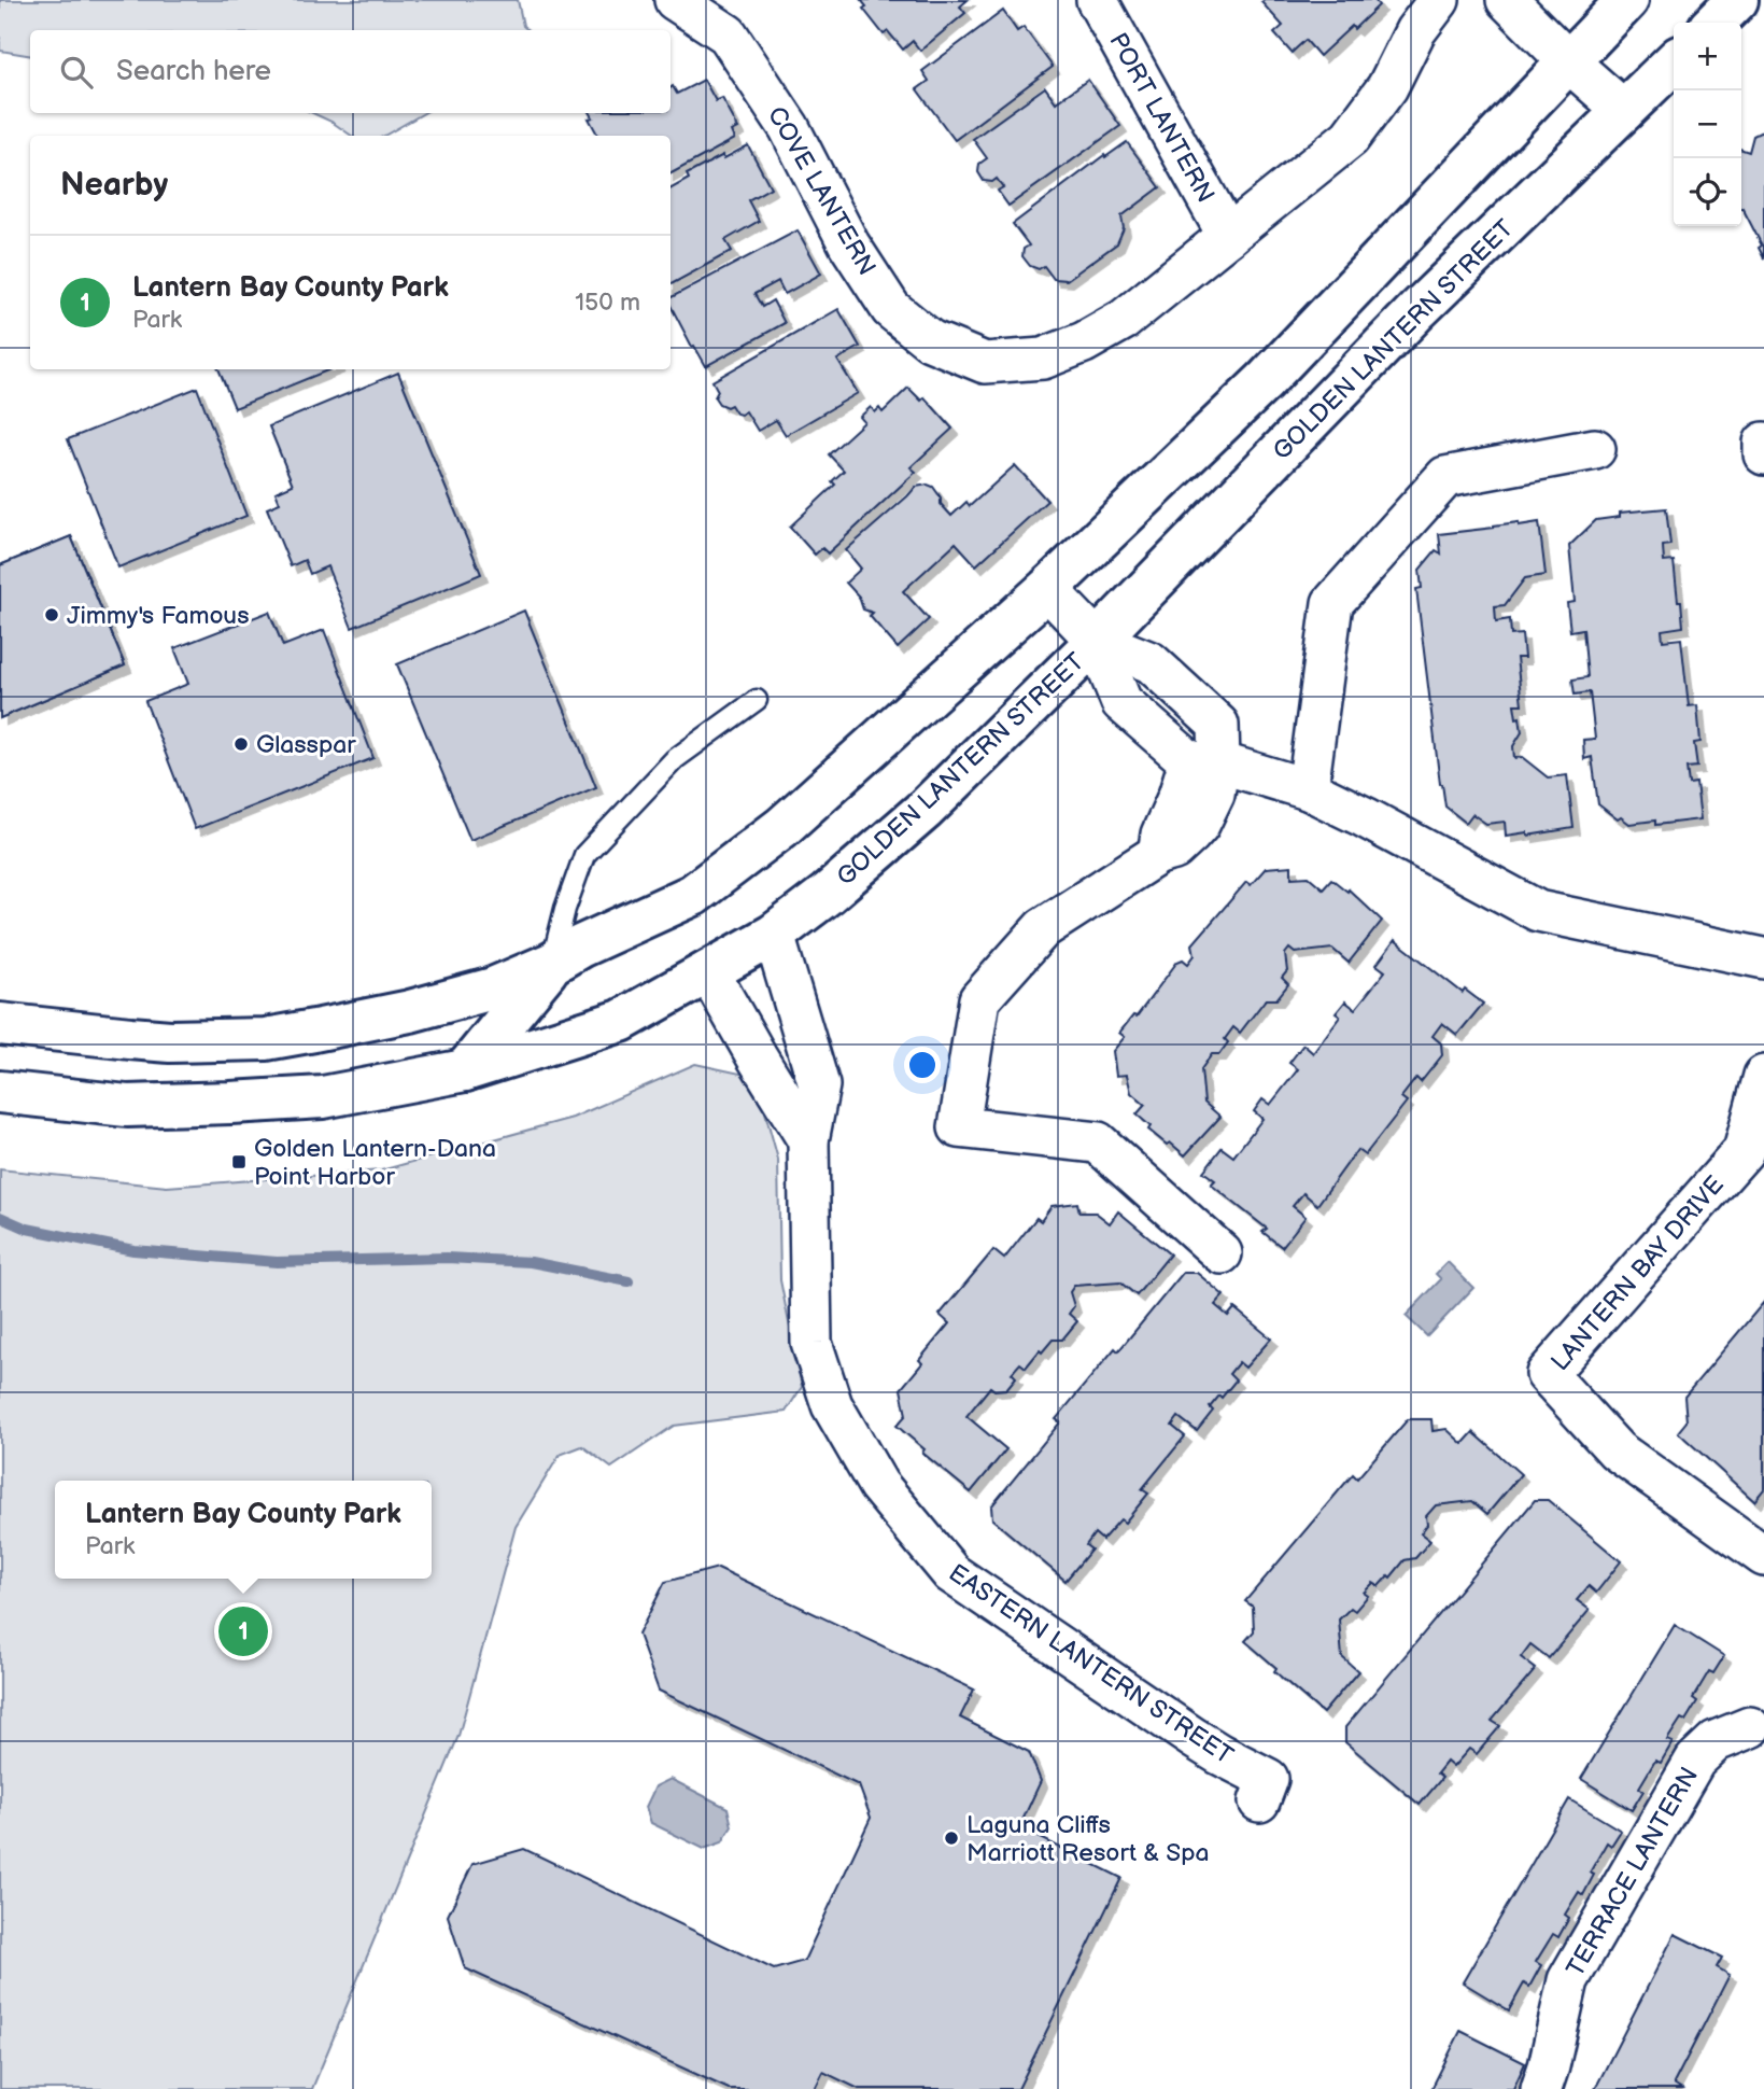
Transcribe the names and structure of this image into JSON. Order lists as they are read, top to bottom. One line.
{"streets":{"main road":["GOLDEN LANTERN STREET"],"street":["PORT LANTERN","COVE LANTERN","LANTERN BAY DRIVE","EASTERN LANTERN STREET","TERRACE LANTERN"]},"crossings":[["PORT LANTERN","COVE LANTERN"],["GOLDEN LANTERN STREET","EASTERN LANTERN STREET"]],"places":{"other":["Jimmy's Famous","Glasspar","Laguna Cliffs Marriott Resort & Spa"],"transit":["Golden Lantern-Dana Point Harbor"]},"page":{"map_buttons":["+","−"],"search":"Search here","heading":"Nearby","list":[{"mark":"1","name":"Lantern Bay County Park","note":"Park","value":"150 m"}],"popup":["Lantern Bay County Park","Park"],"pins":"1"}}
